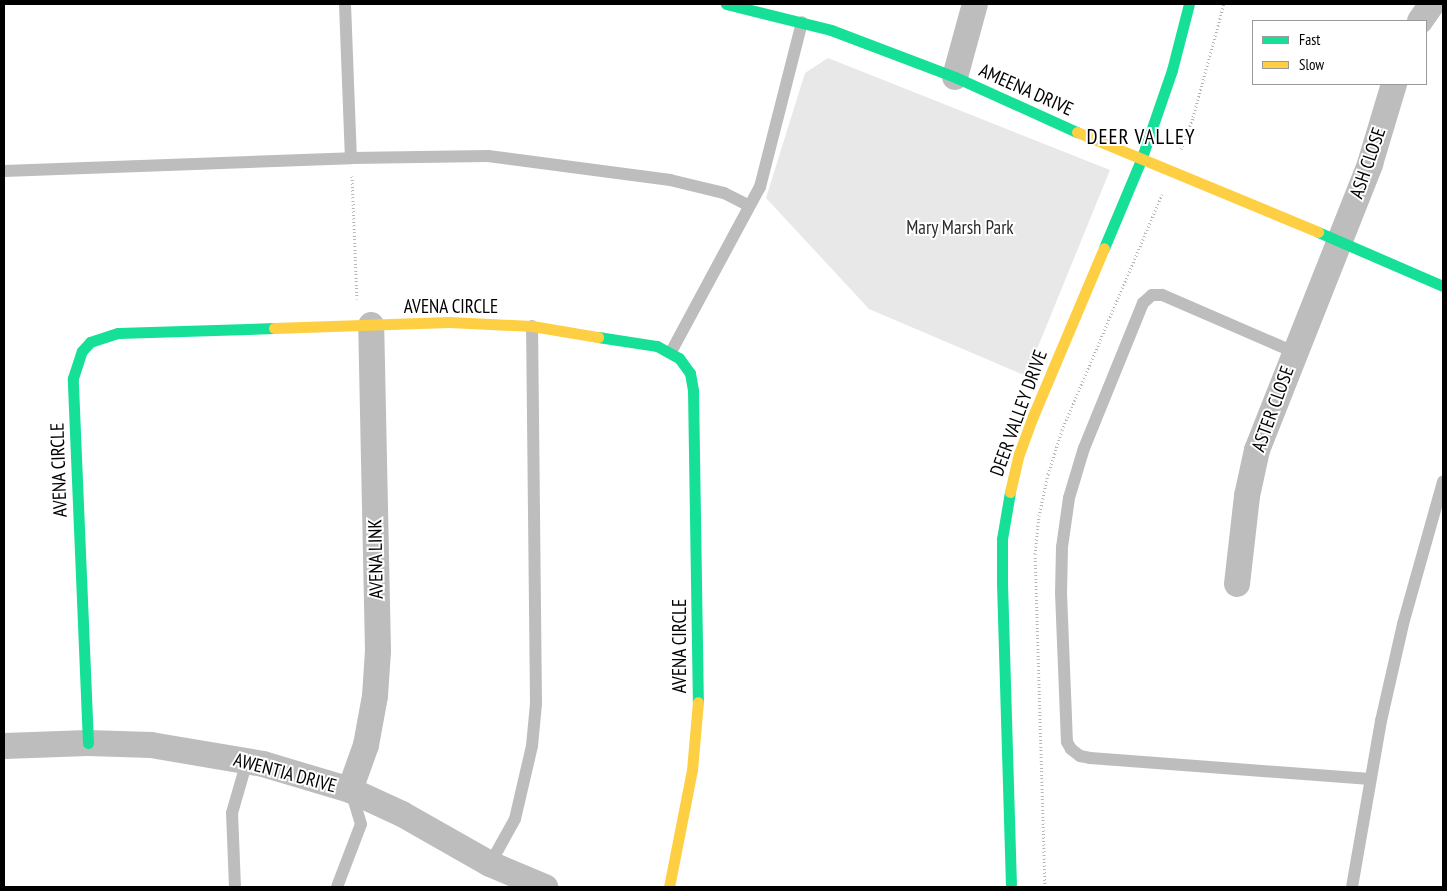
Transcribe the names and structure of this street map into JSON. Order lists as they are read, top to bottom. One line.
{"streets":{"street":["AMEENA DRIVE","ASH CLOSE","AVENA CIRCLE","ASTER CLOSE","DEER VALLEY DRIVE","AVENA LINK","AWENTIA DRIVE"]},"crossings":[["AMEENA DRIVE","ASH CLOSE"],["AMEENA DRIVE","ASTER CLOSE"],["AMEENA DRIVE","DEER VALLEY DRIVE"],["ASH CLOSE","ASTER CLOSE"],["AVENA CIRCLE","AVENA LINK"],["AVENA CIRCLE","AWENTIA DRIVE"],["AVENA LINK","AWENTIA DRIVE"]],"districts":["DEER VALLEY"],"parks":["Mary Marsh Park"],"legend":["Fast","Slow"]}
